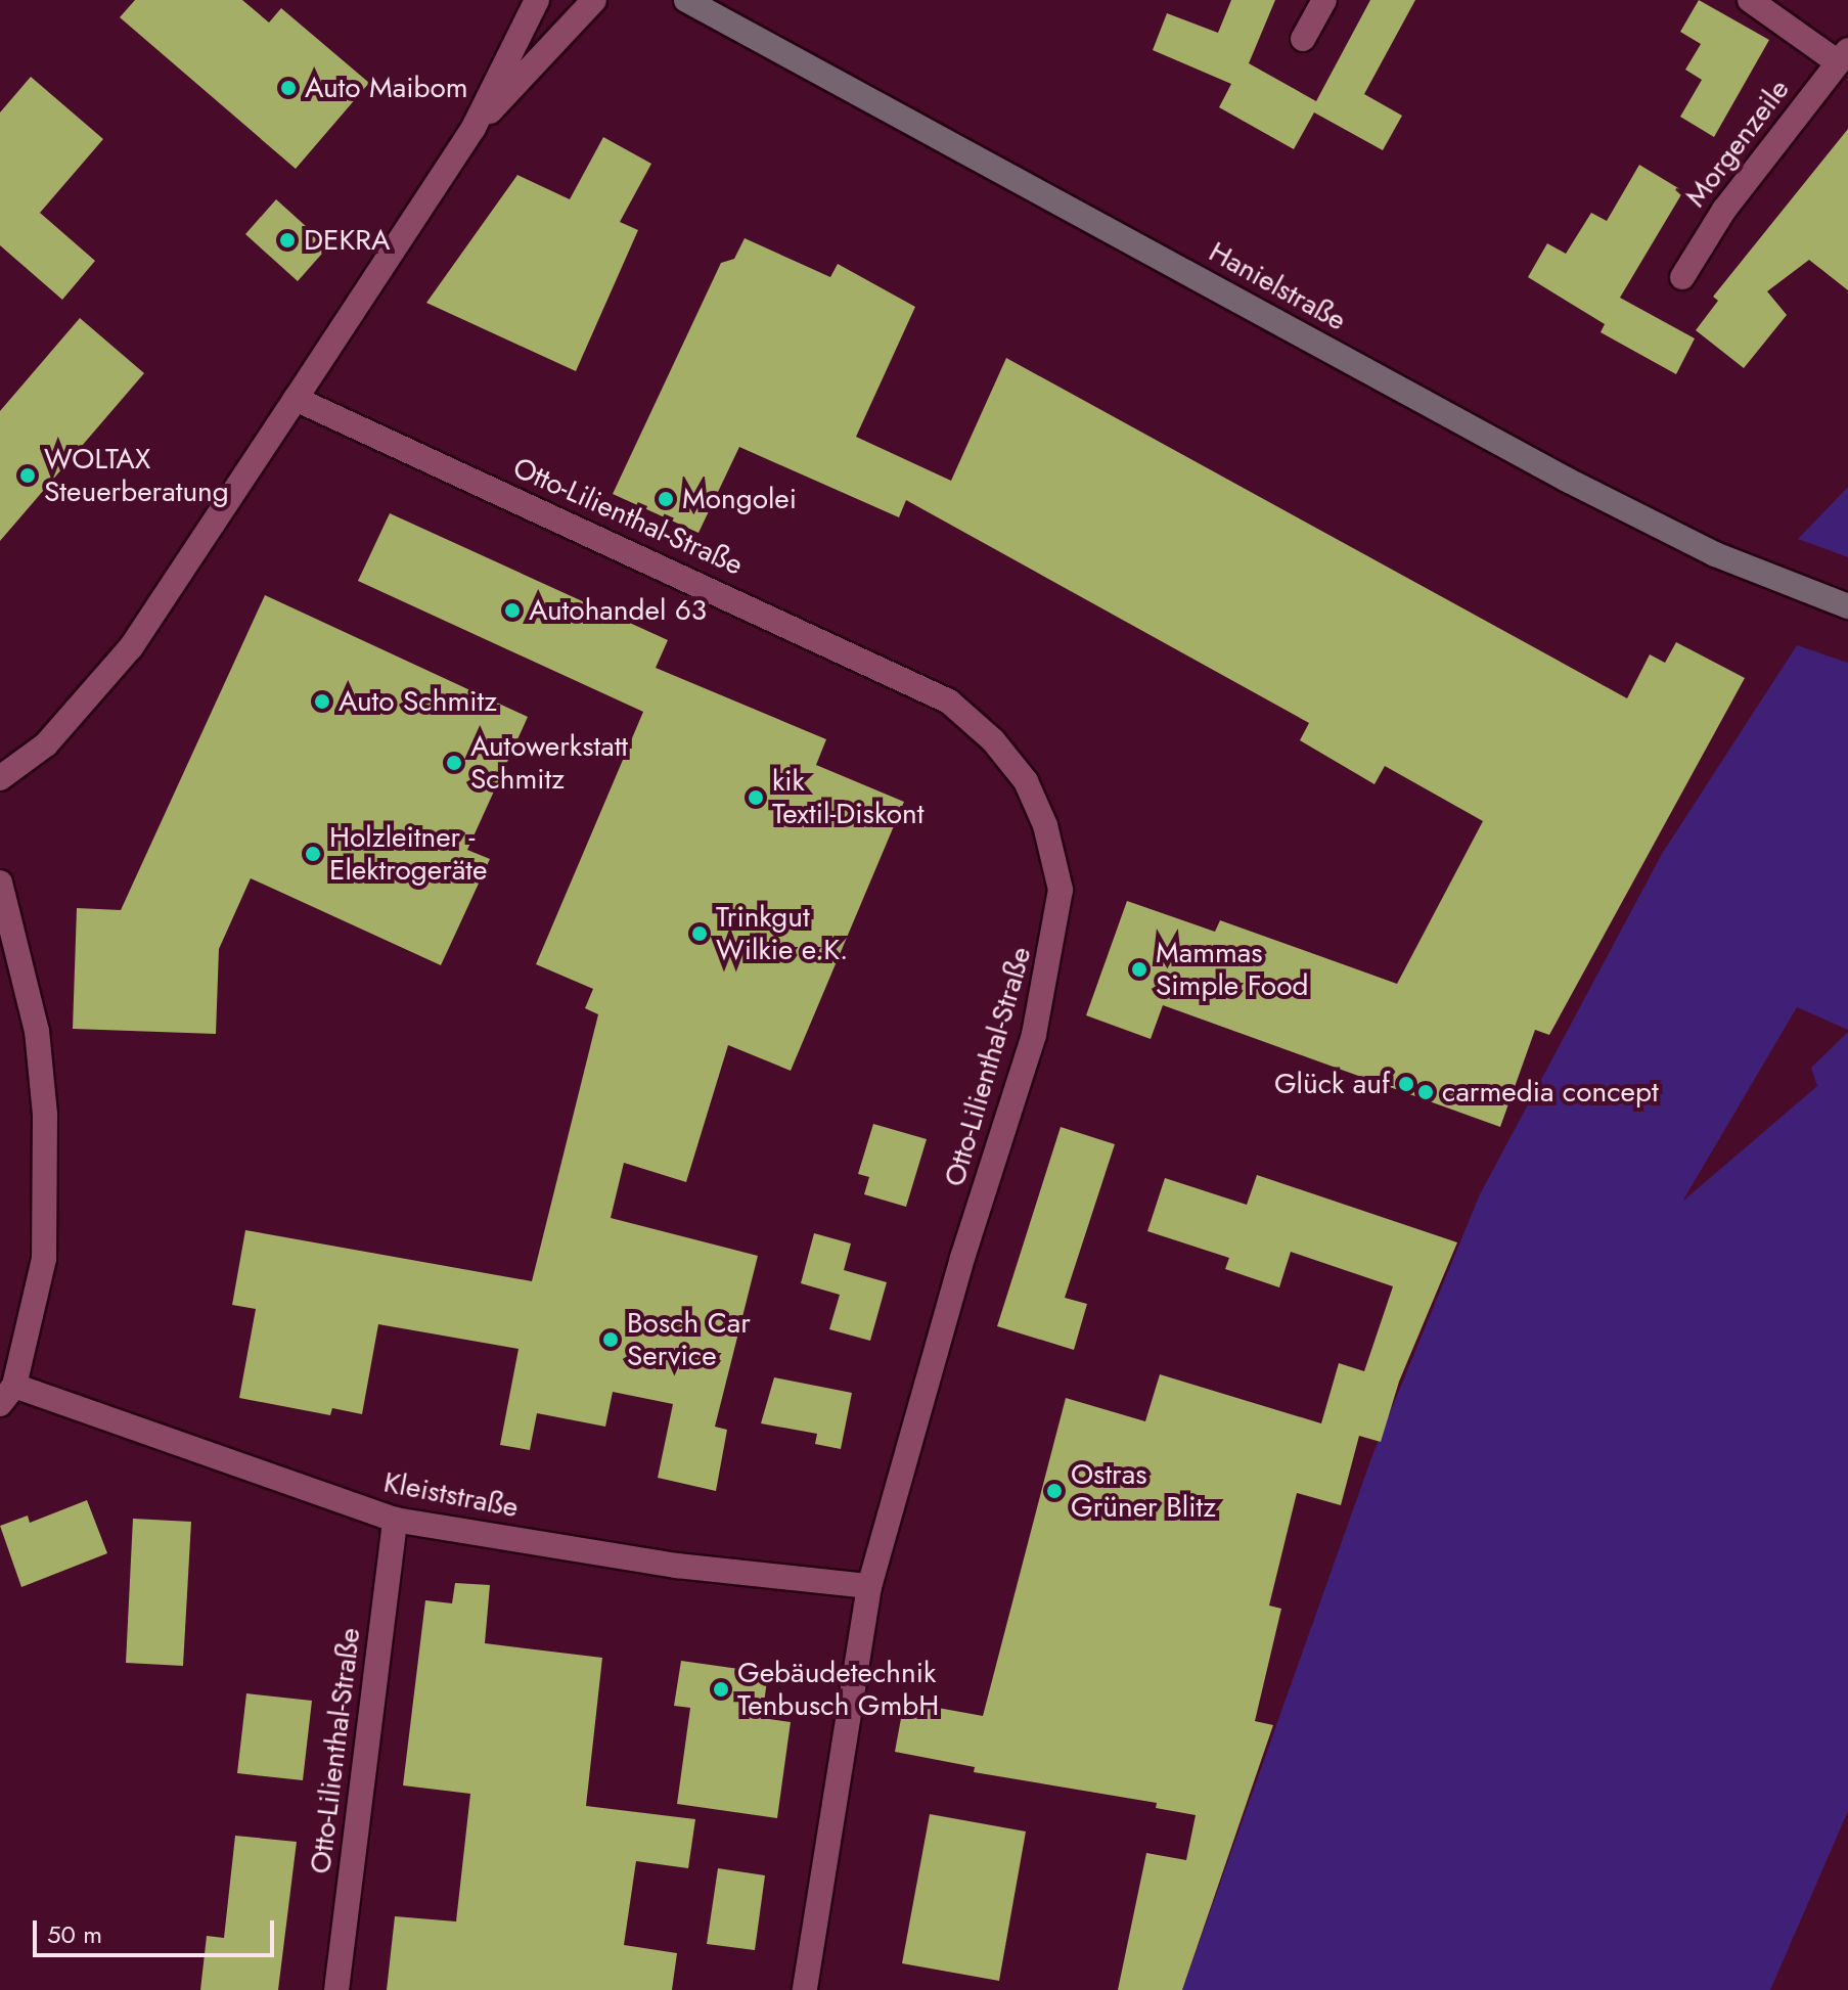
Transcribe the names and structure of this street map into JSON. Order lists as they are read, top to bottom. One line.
{"streets":{"main road":["Hanielstraße"],"street":["Morgenzeile","Otto-Lilienthal-Straße","Kleiststraße"]},"crossings":[["Otto-Lilienthal-Straße","Kleiststraße"]],"places":["Auto Maibom","DEKRA","WOLTAX Steuerberatung","Mongolei","Autohandel 63","Auto Schmitz","Autowerkstatt Schmitz","kik Textil-Diskont","Holzleitner - Elektrogeräte","Trinkgut Wilkie e.K.","Mammas Simple Food","Glück auf","carmedia concept","Bosch Car Service","Ostras Grüner Blitz","Gebäudetechnik Tenbusch GmbH"],"scale_bar":"50 m"}
